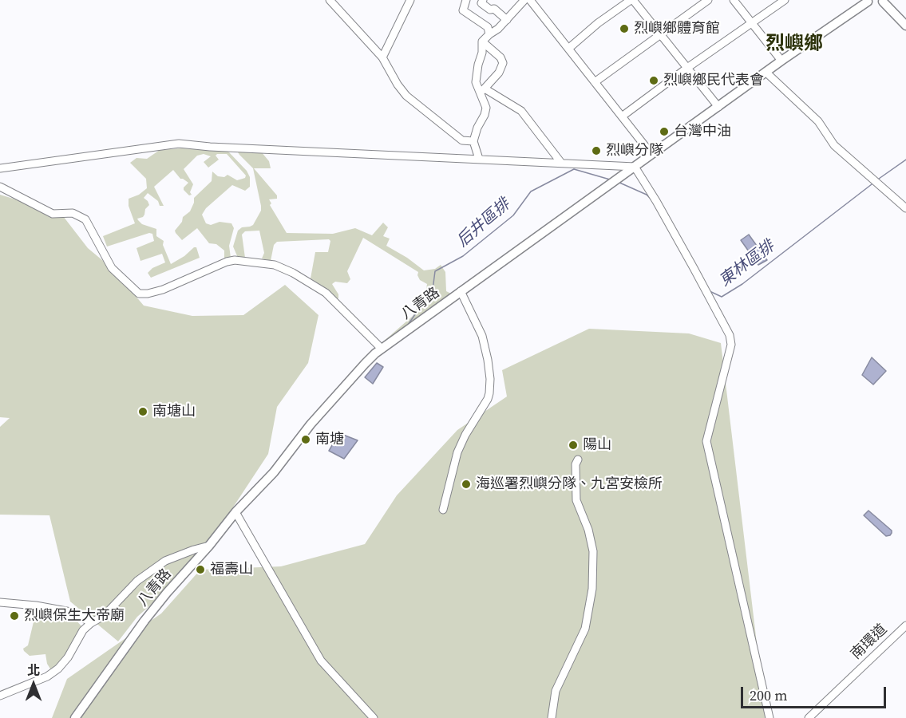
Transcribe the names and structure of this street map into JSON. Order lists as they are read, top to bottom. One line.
{"streets":{"main road":["八青路"],"street":["南環道"]},"districts":["烈嶼鄉"],"water":["后井區排","東林區排"],"places":["烈嶼鄉體育館","烈嶼鄉民代表會","台灣中油","烈嶼分隊","南塘山","南塘","陽山","海巡署烈嶼分隊、九宮安檢所","福壽山","烈嶼保生大帝廟"],"scale_bar":"200 m","north":"top"}
